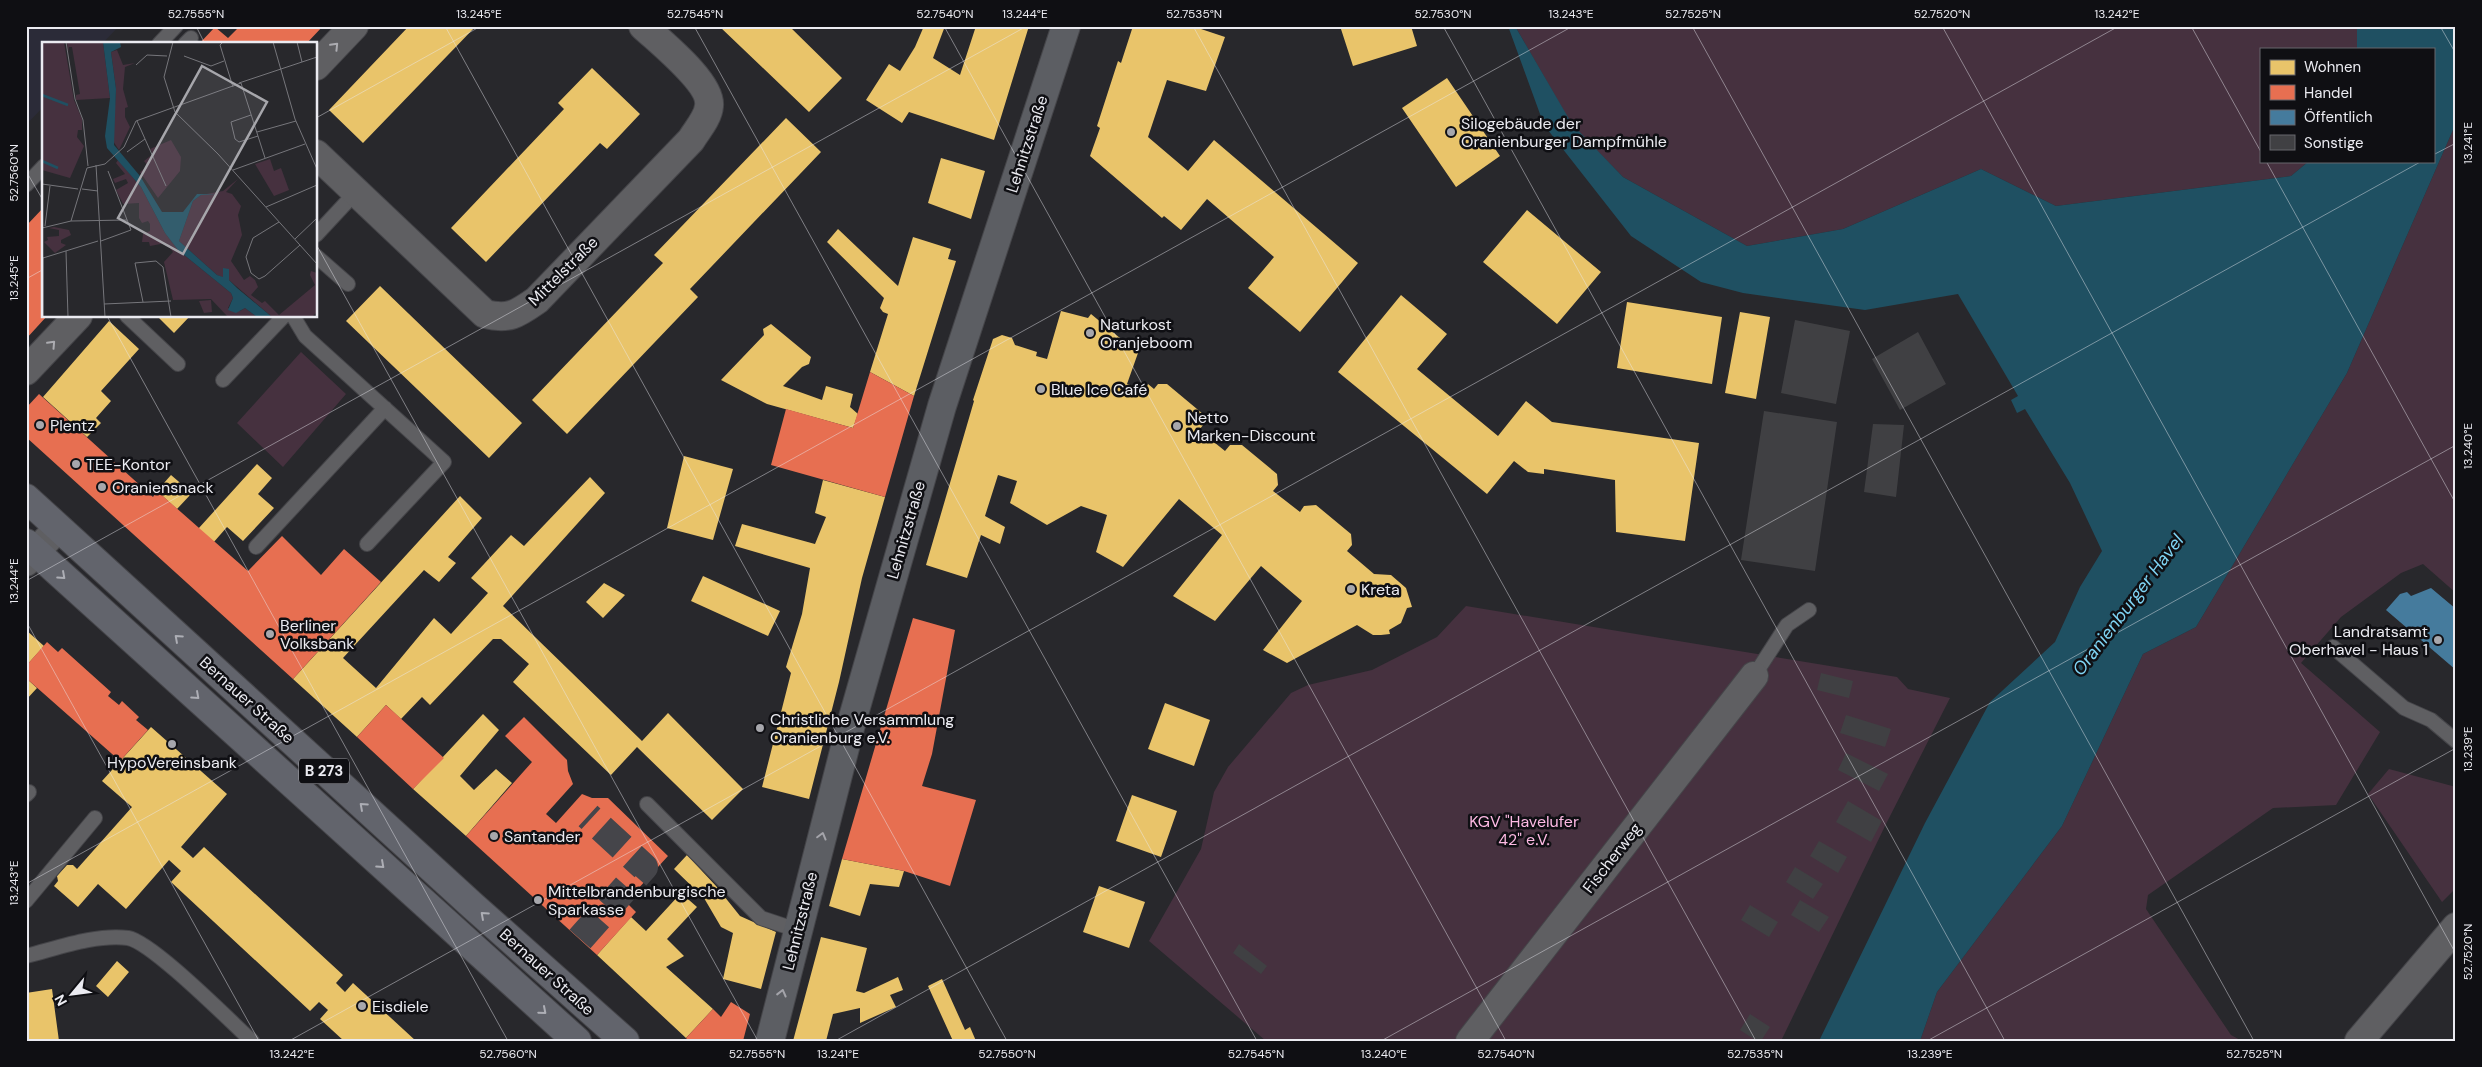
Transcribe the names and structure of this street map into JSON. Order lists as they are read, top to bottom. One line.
{"streets":{"main road":["Lehnitzstraße","Bernauer Straße","B 273"],"street":["Mittelstraße","Fischerweg"]},"one_way":["Lehnitzstraße"],"water":["Oranienburger Havel"],"parks":["KGV \"Havelufer 42\" e.V."],"places":["Silogebäude der Oranienburger Dampfmühle","Naturkost Oranjeboom","Blue Ice Café","Plentz","Netto Marken-Discount","TEE-Kontor","Oraniensnack","Kreta","Berliner Volksbank","Landratsamt Oberhavel - Haus 1","Christliche Versammlung Oranienburg e.V.","HypoVereinsbank","Santander","Mittelbrandenburgische Sparkasse","Eisdiele"],"legend":["Wohnen","Handel","Öffentlich","Sonstige"],"north":"bottom left","coordinates":["52.7555°N","13.245°E","52.7545°N","52.7540°N","13.244°E","52.7535°N","52.7530°N","13.243°E","52.7525°N","52.7520°N","13.242°E","13.241°E","52.7560°N","13.240°E","13.239°E","52.7550°N"]}
